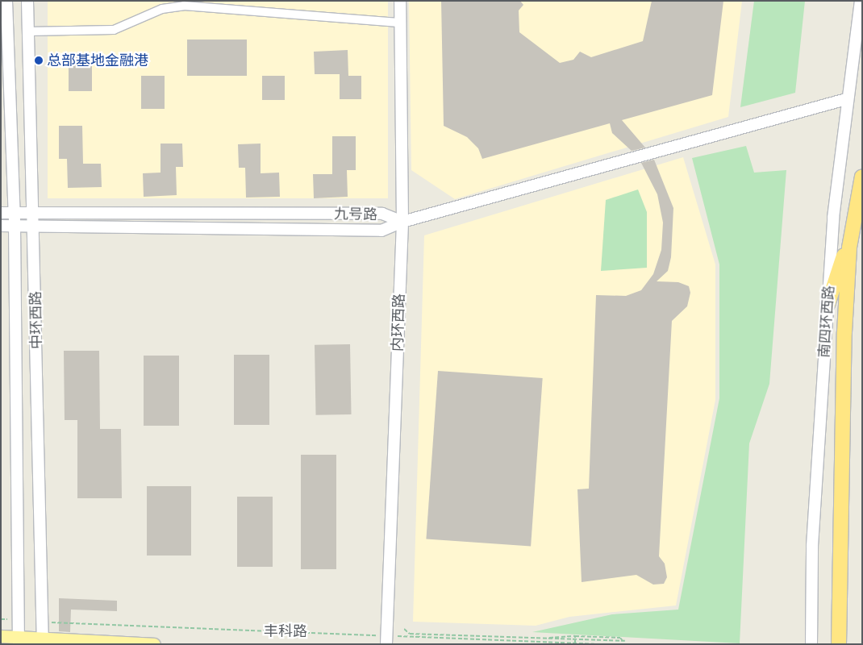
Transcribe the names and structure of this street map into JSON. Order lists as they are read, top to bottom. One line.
{"streets":{"highway":["南四环西路"],"street":["九号路","中环西路","内环西路"],"path":["丰科路"]},"crossings":[["九号路","中环西路"],["九号路","内环西路"],["中环西路","丰科路"],["内环西路","丰科路"]],"places":["总部基地金融港"]}
